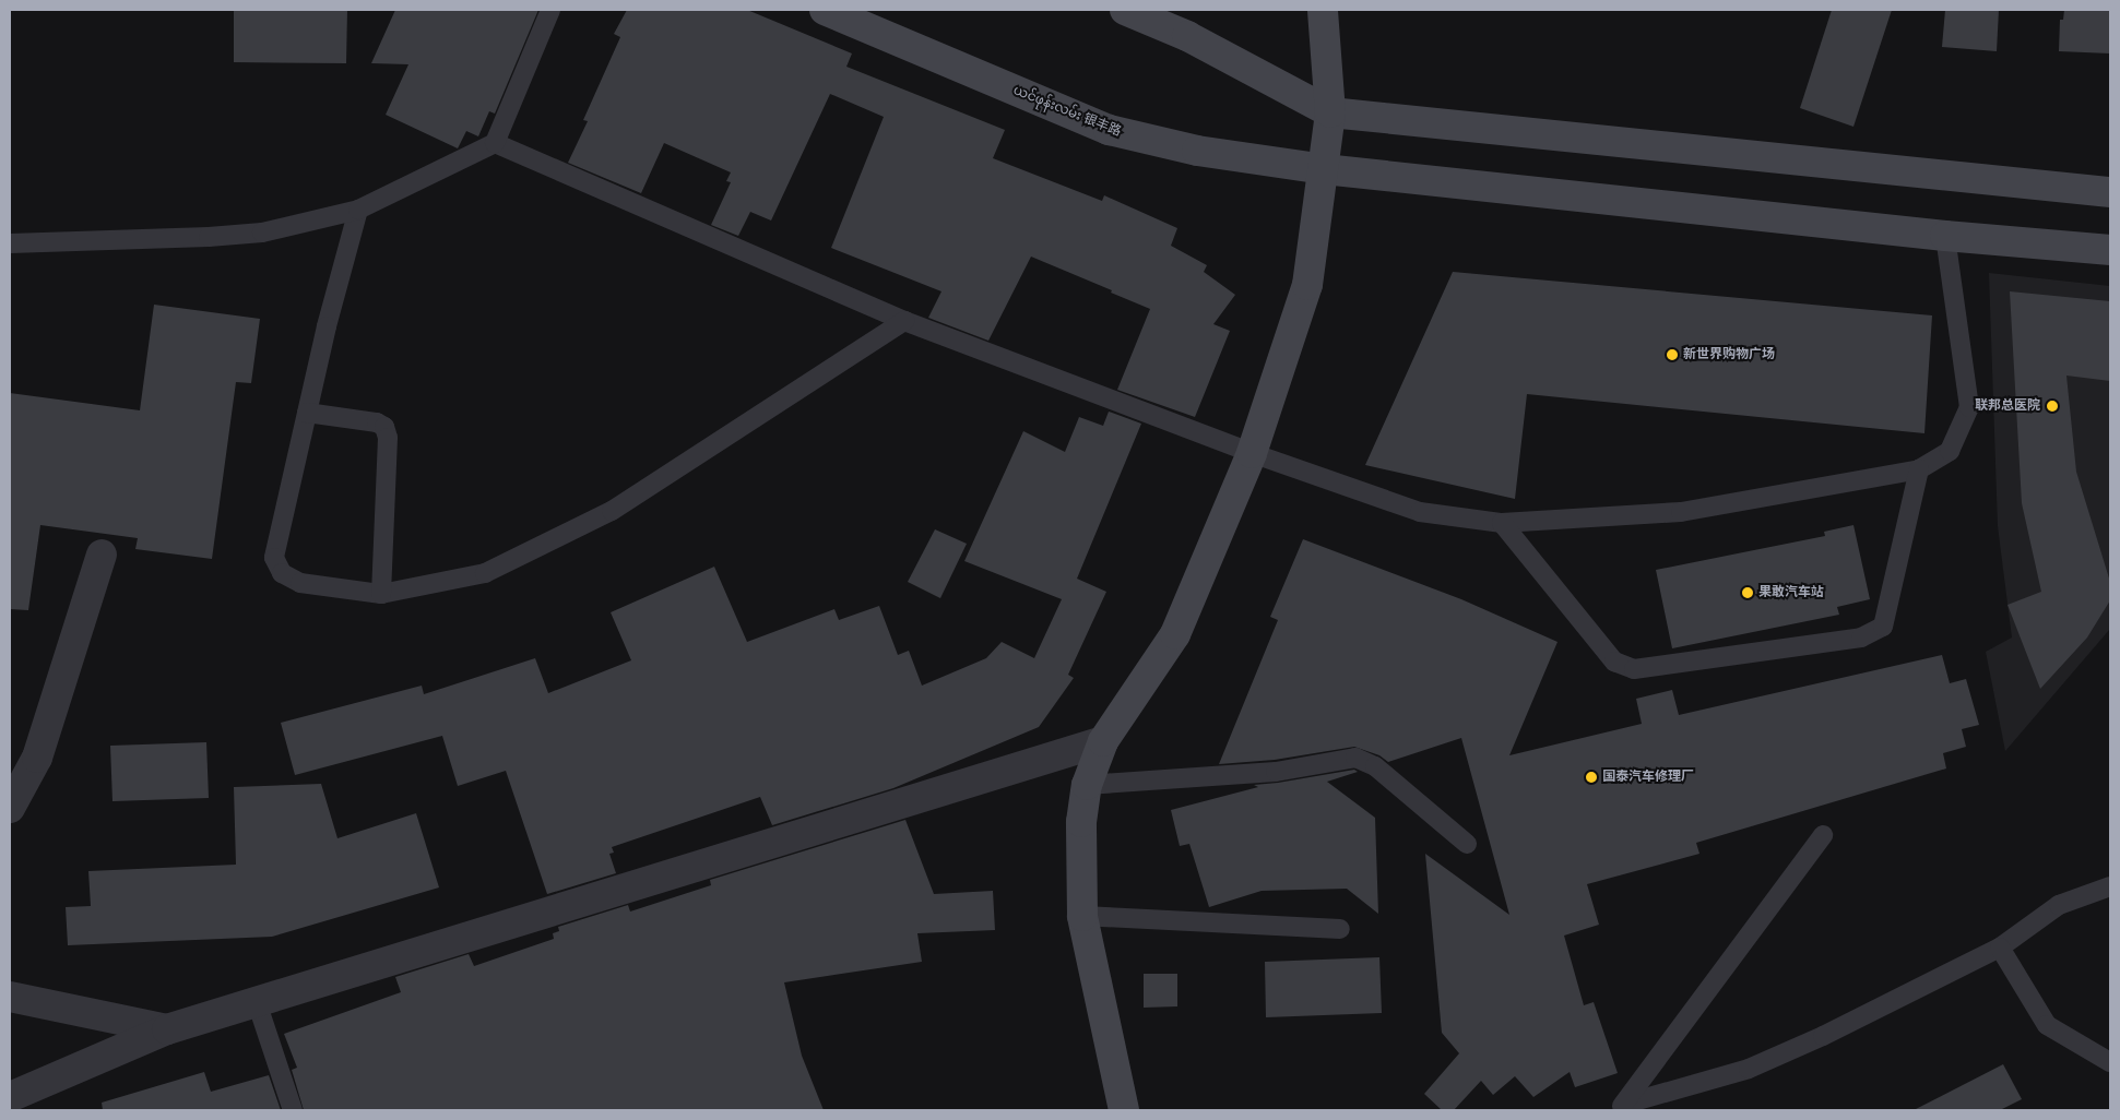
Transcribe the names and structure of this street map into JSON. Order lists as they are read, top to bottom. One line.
{"streets":{"main road":["ယင်ဖုန်းလမ်း 银丰路"]},"places":["新世界购物广场","联邦总医院","果敢汽车站","国泰汽车修理厂"]}
